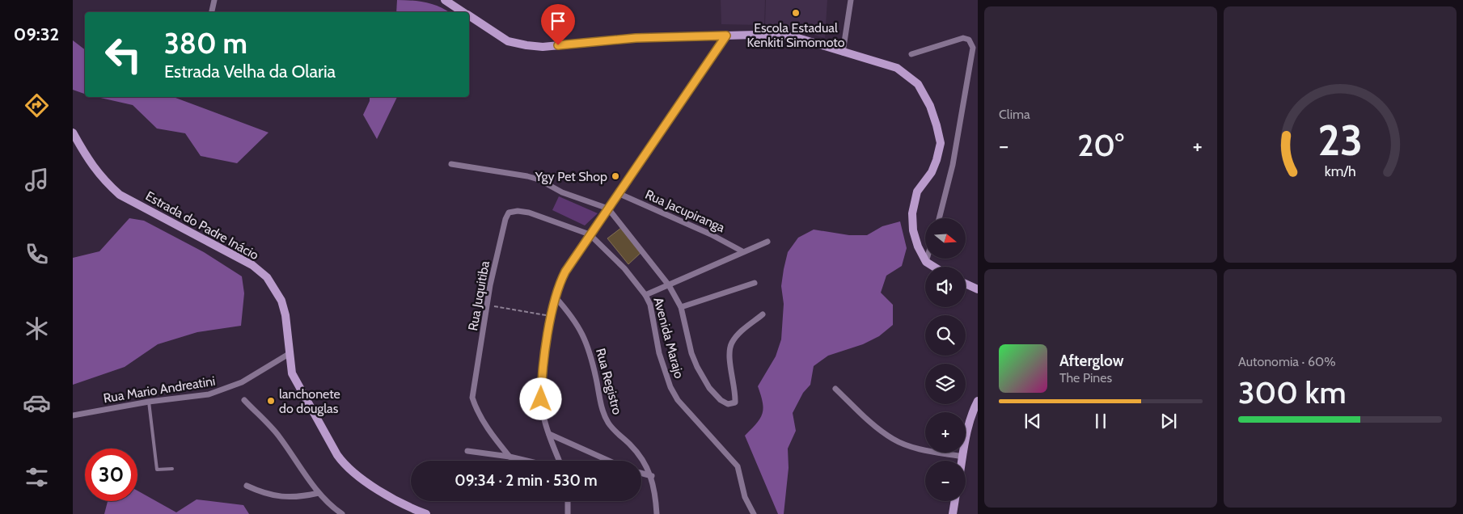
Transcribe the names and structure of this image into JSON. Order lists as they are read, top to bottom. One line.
{"streets":{"street":["Rua Jacupiranga","Estrada do Padre Inácio","Rua Juquitiba","Avenida Marajo","Rua Registro","Rua Mario Andreatini"]},"crossings":[["Estrada do Padre Inácio","Rua Mario Andreatini"],["Rua Juquitiba","Avenida Marajo"]],"places":["Escola Estadual Kenkiti Simomoto","Ygy Pet Shop","lanchonete do douglas"],"north":"right","page":{"tabs":"09:32","tile":["Clima",["Autonomia · 60%","300 km"]],"turn":["380 m","Estrada Velha da Olaria"],"heat":["−","20°","+"],"map_buttons":["+","−"],"song":["Afterglow","The Pines"],"limit":"30","trip":"09:34 · 2 min · 530 m","gauge":["23","km/h"]}}
